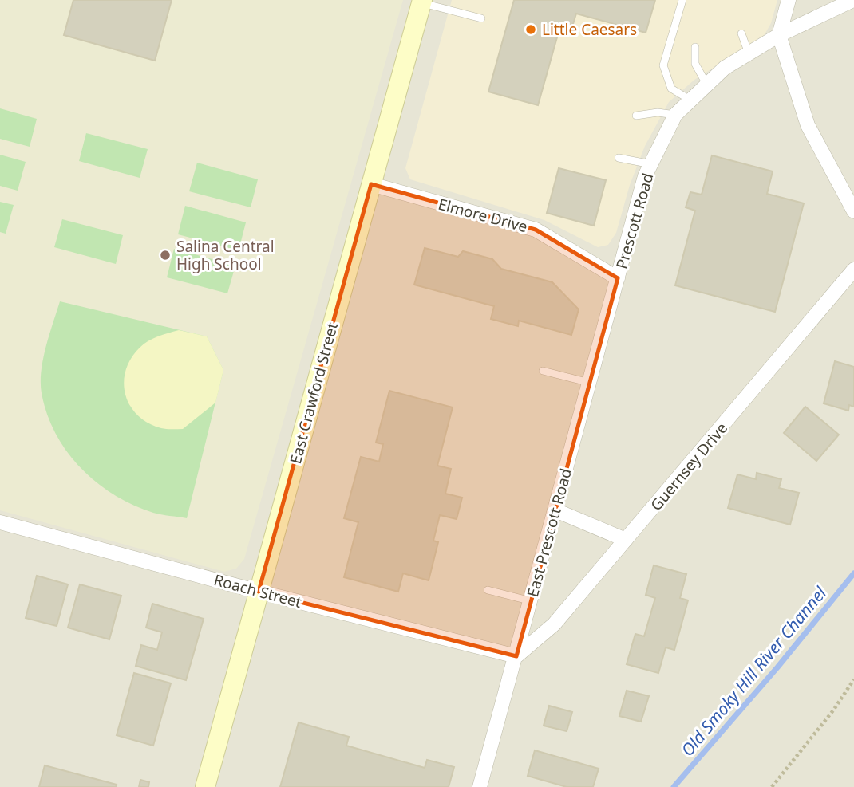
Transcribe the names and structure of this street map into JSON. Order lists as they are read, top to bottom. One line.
{"streets":{"main road":["East Crawford Street"],"street":["Elmore Drive","Prescott Road","Guernsey Drive","East Prescott Road","Roach Street"]},"crossings":[["Elmore Drive","Prescott Road"],["Elmore Drive","East Crawford Street"],["Elmore Drive","East Prescott Road"],["Prescott Road","East Prescott Road"],["East Crawford Street","Roach Street"],["Guernsey Drive","East Prescott Road"],["Guernsey Drive","Roach Street"],["East Prescott Road","Roach Street"]],"water":["Old Smoky Hill River Channel"],"places":["Little Caesars","Salina Central High School"]}
